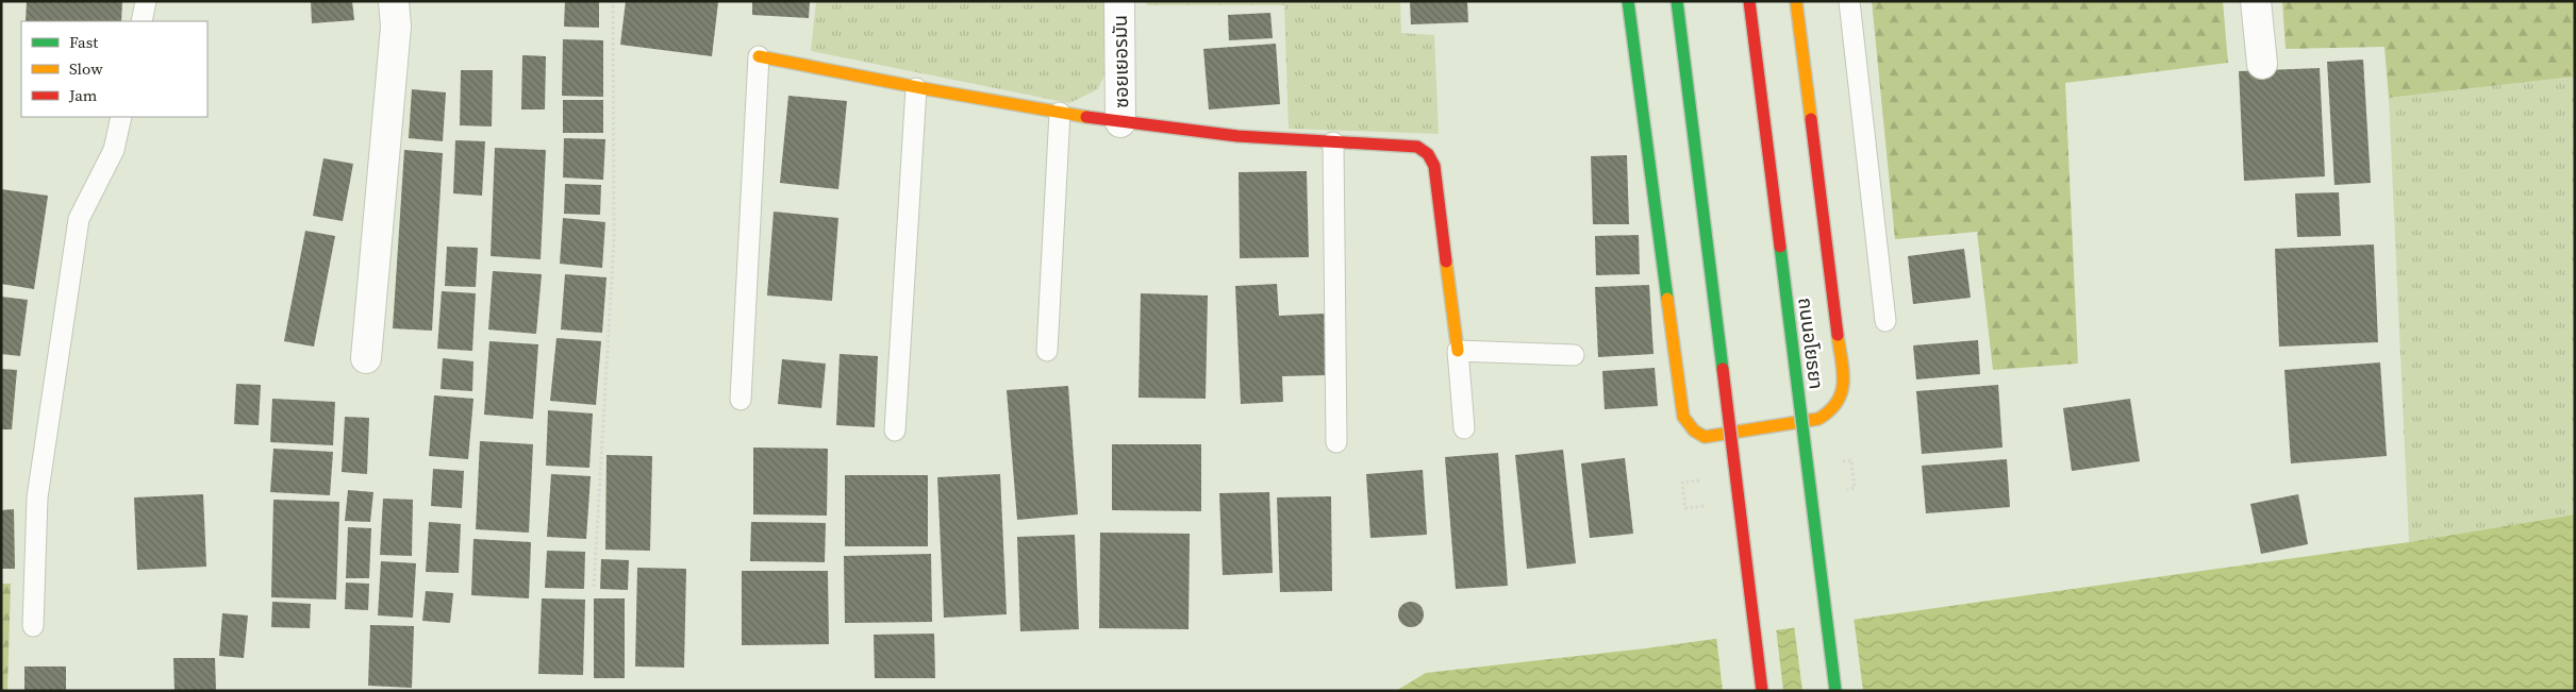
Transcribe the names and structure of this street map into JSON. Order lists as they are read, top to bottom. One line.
{"streets":{"street":["ซอยเยอรมัน","ถนนอโยธยา"]},"legend":["Fast","Slow","Jam"]}
